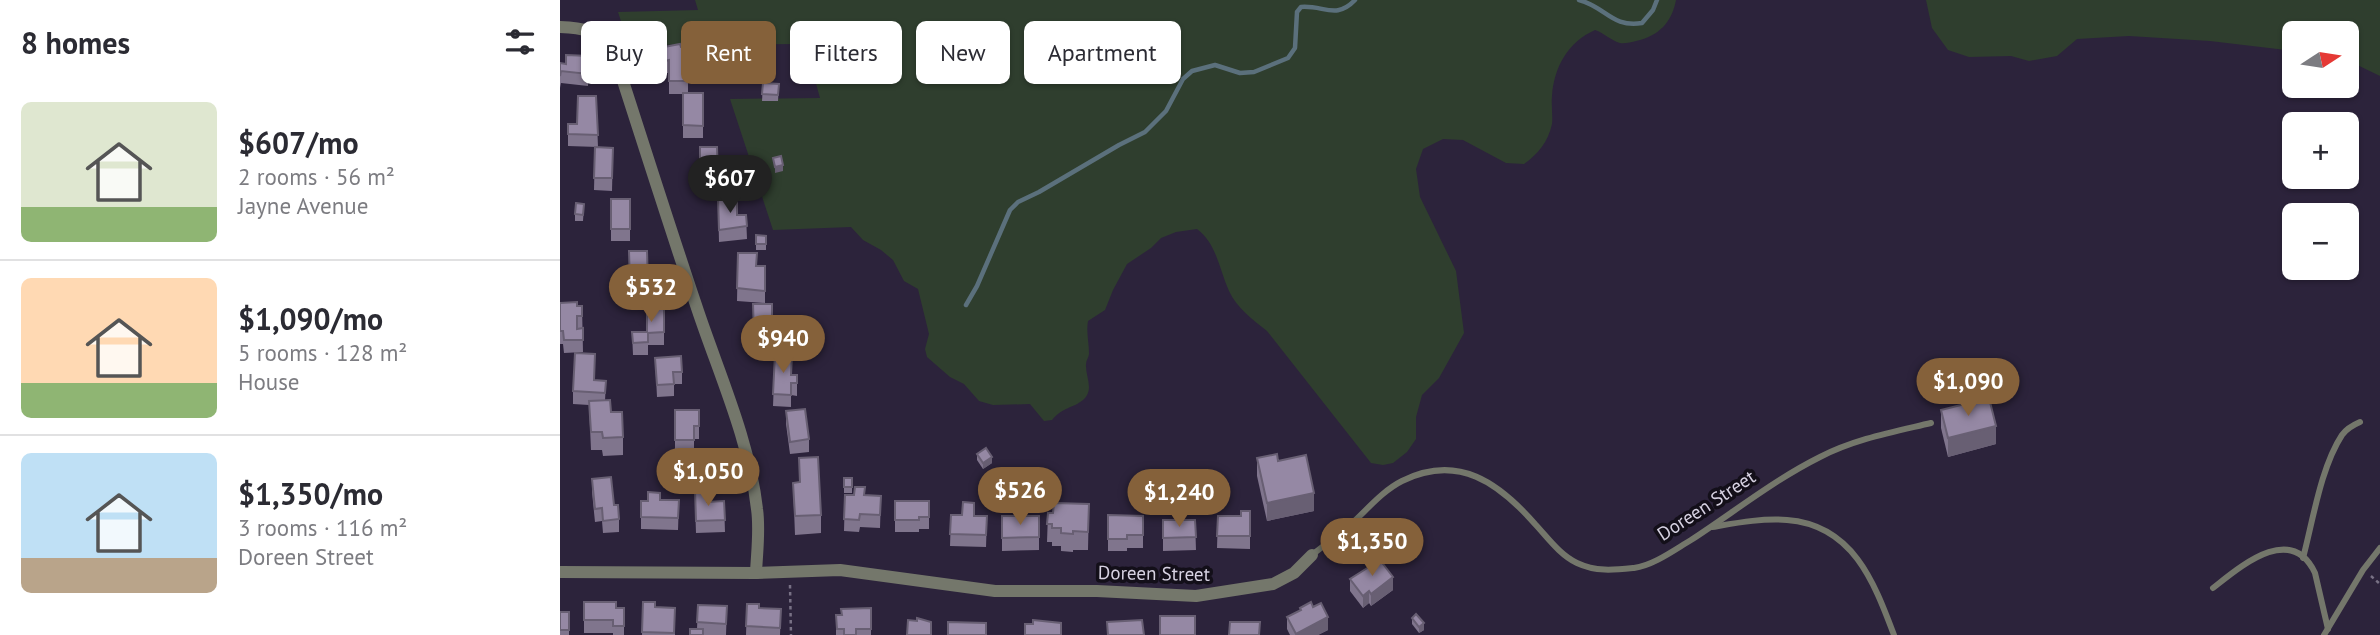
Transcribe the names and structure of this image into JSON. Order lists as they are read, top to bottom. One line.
{"streets":{"street":["Doreen Street"]},"north":"right","page":{"heading":"8 homes","map_buttons":["+","−"],"chip":["Buy","Rent","Filters","New","Apartment"],"list":[{"name":"$607/mo","note":"2 rooms · 56 m² · Jayne Avenue"},{"name":"$1,090/mo","note":"5 rooms · 128 m² · House"},{"name":"$1,350/mo","note":"3 rooms · 116 m² · Doreen Street"}],"price":["$607","$532","$940","$1,090","$1,050","$526","$1,240","$1,350"]}}
